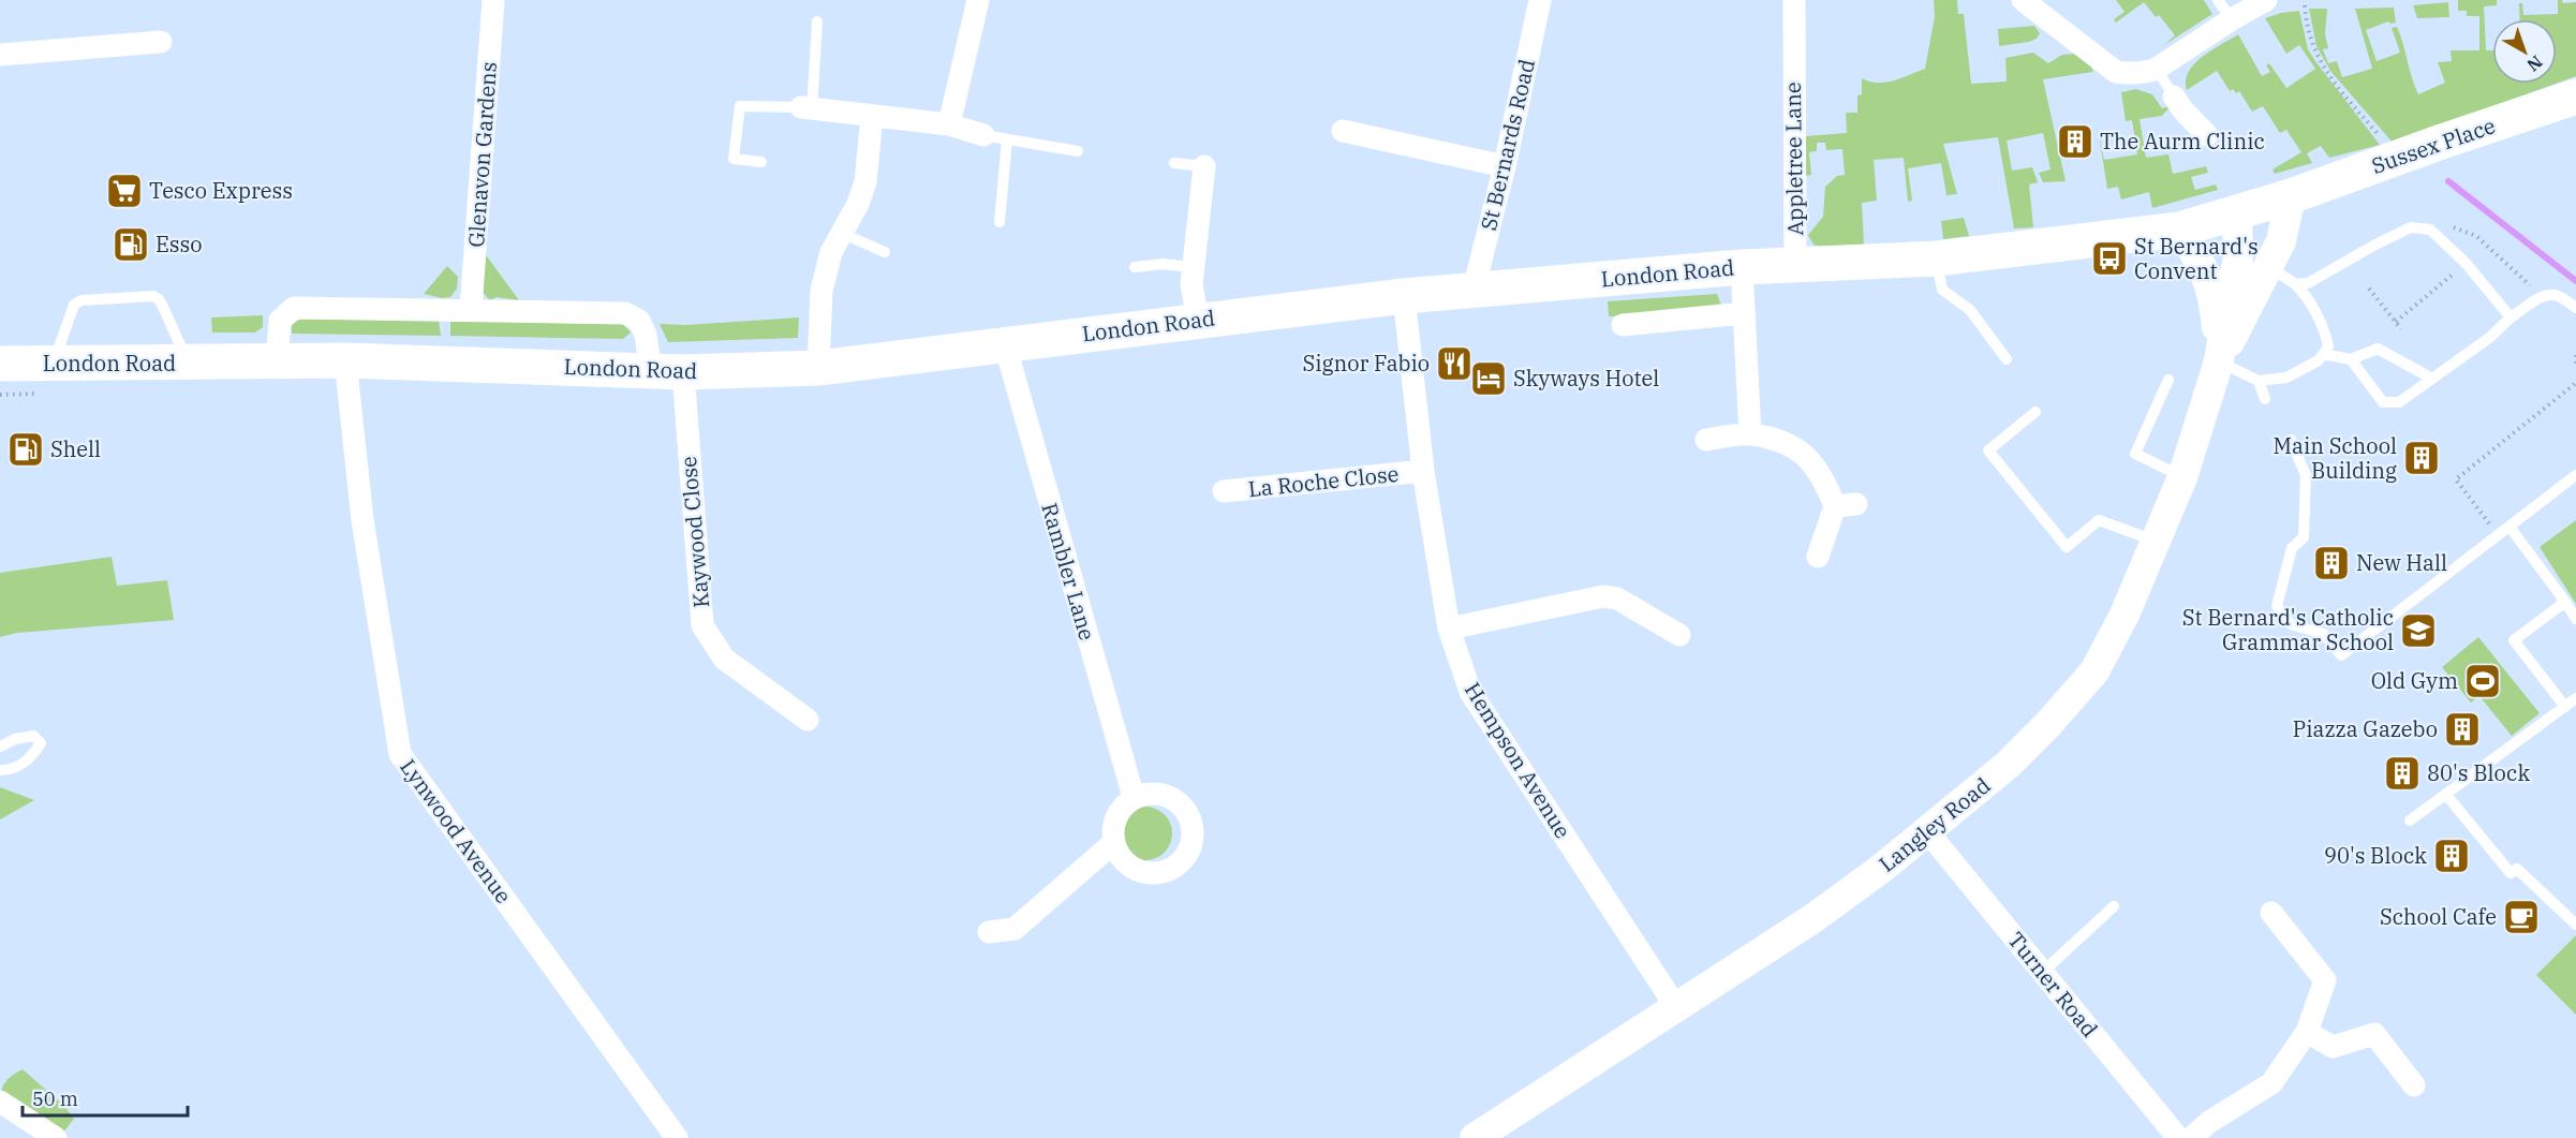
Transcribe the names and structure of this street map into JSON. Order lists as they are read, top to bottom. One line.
{"streets":{"main road":["Sussex Place","London Road"],"street":["St Bernards Road","Glenavon Gardens","Appletree Lane","La Roche Close","Kaywood Close","Rambler Lane","Hempson Avenue","Langley Road","Lynwood Avenue","Turner Road"]},"crossings":[["St Bernards Road","London Road"],["Sussex Place","London Road"],["Sussex Place","Langley Road"],["Glenavon Gardens","Kaywood Close"],["Appletree Lane","London Road"],["London Road","Kaywood Close"],["London Road","Rambler Lane"],["London Road","Hempson Avenue"],["London Road","Langley Road"],["London Road","Lynwood Avenue"],["La Roche Close","Hempson Avenue"],["Hempson Avenue","Langley Road"],["Langley Road","Turner Road"]],"places":{"building":["The Aurm Clinic","Main School Building","New Hall","Piazza Gazebo","80's Block","90's Block"],"supermarket":["Tesco Express"],"fuel station":["Esso","Shell"],"bus stop":["St Bernard's Convent"],"restaurant":["Signor Fabio"],"hotel":["Skyways Hotel"],"school or university":["St Bernard's Catholic Grammar School"],"sports":["Old Gym"],"cafe":["School Cafe"]},"scale_bar":"50 m","north":"bottom right"}
